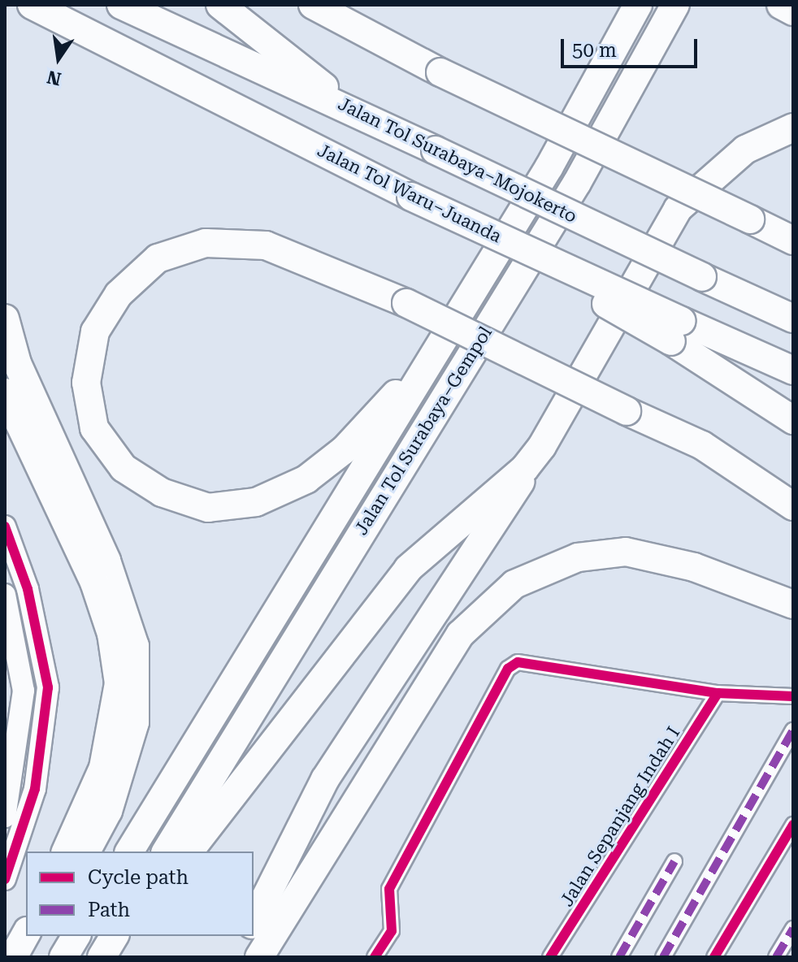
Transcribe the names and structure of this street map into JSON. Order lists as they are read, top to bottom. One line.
{"streets":{"highway":["Jalan Tol Surabaya–Mojokerto","Jalan Tol Waru–Juanda","Jalan Tol Surabaya–Gempol"],"street":["Jalan Sepanjang Indah I"]},"legend":["Cycle path","Path"],"scale_bar":"50 m","north":"bottom"}
